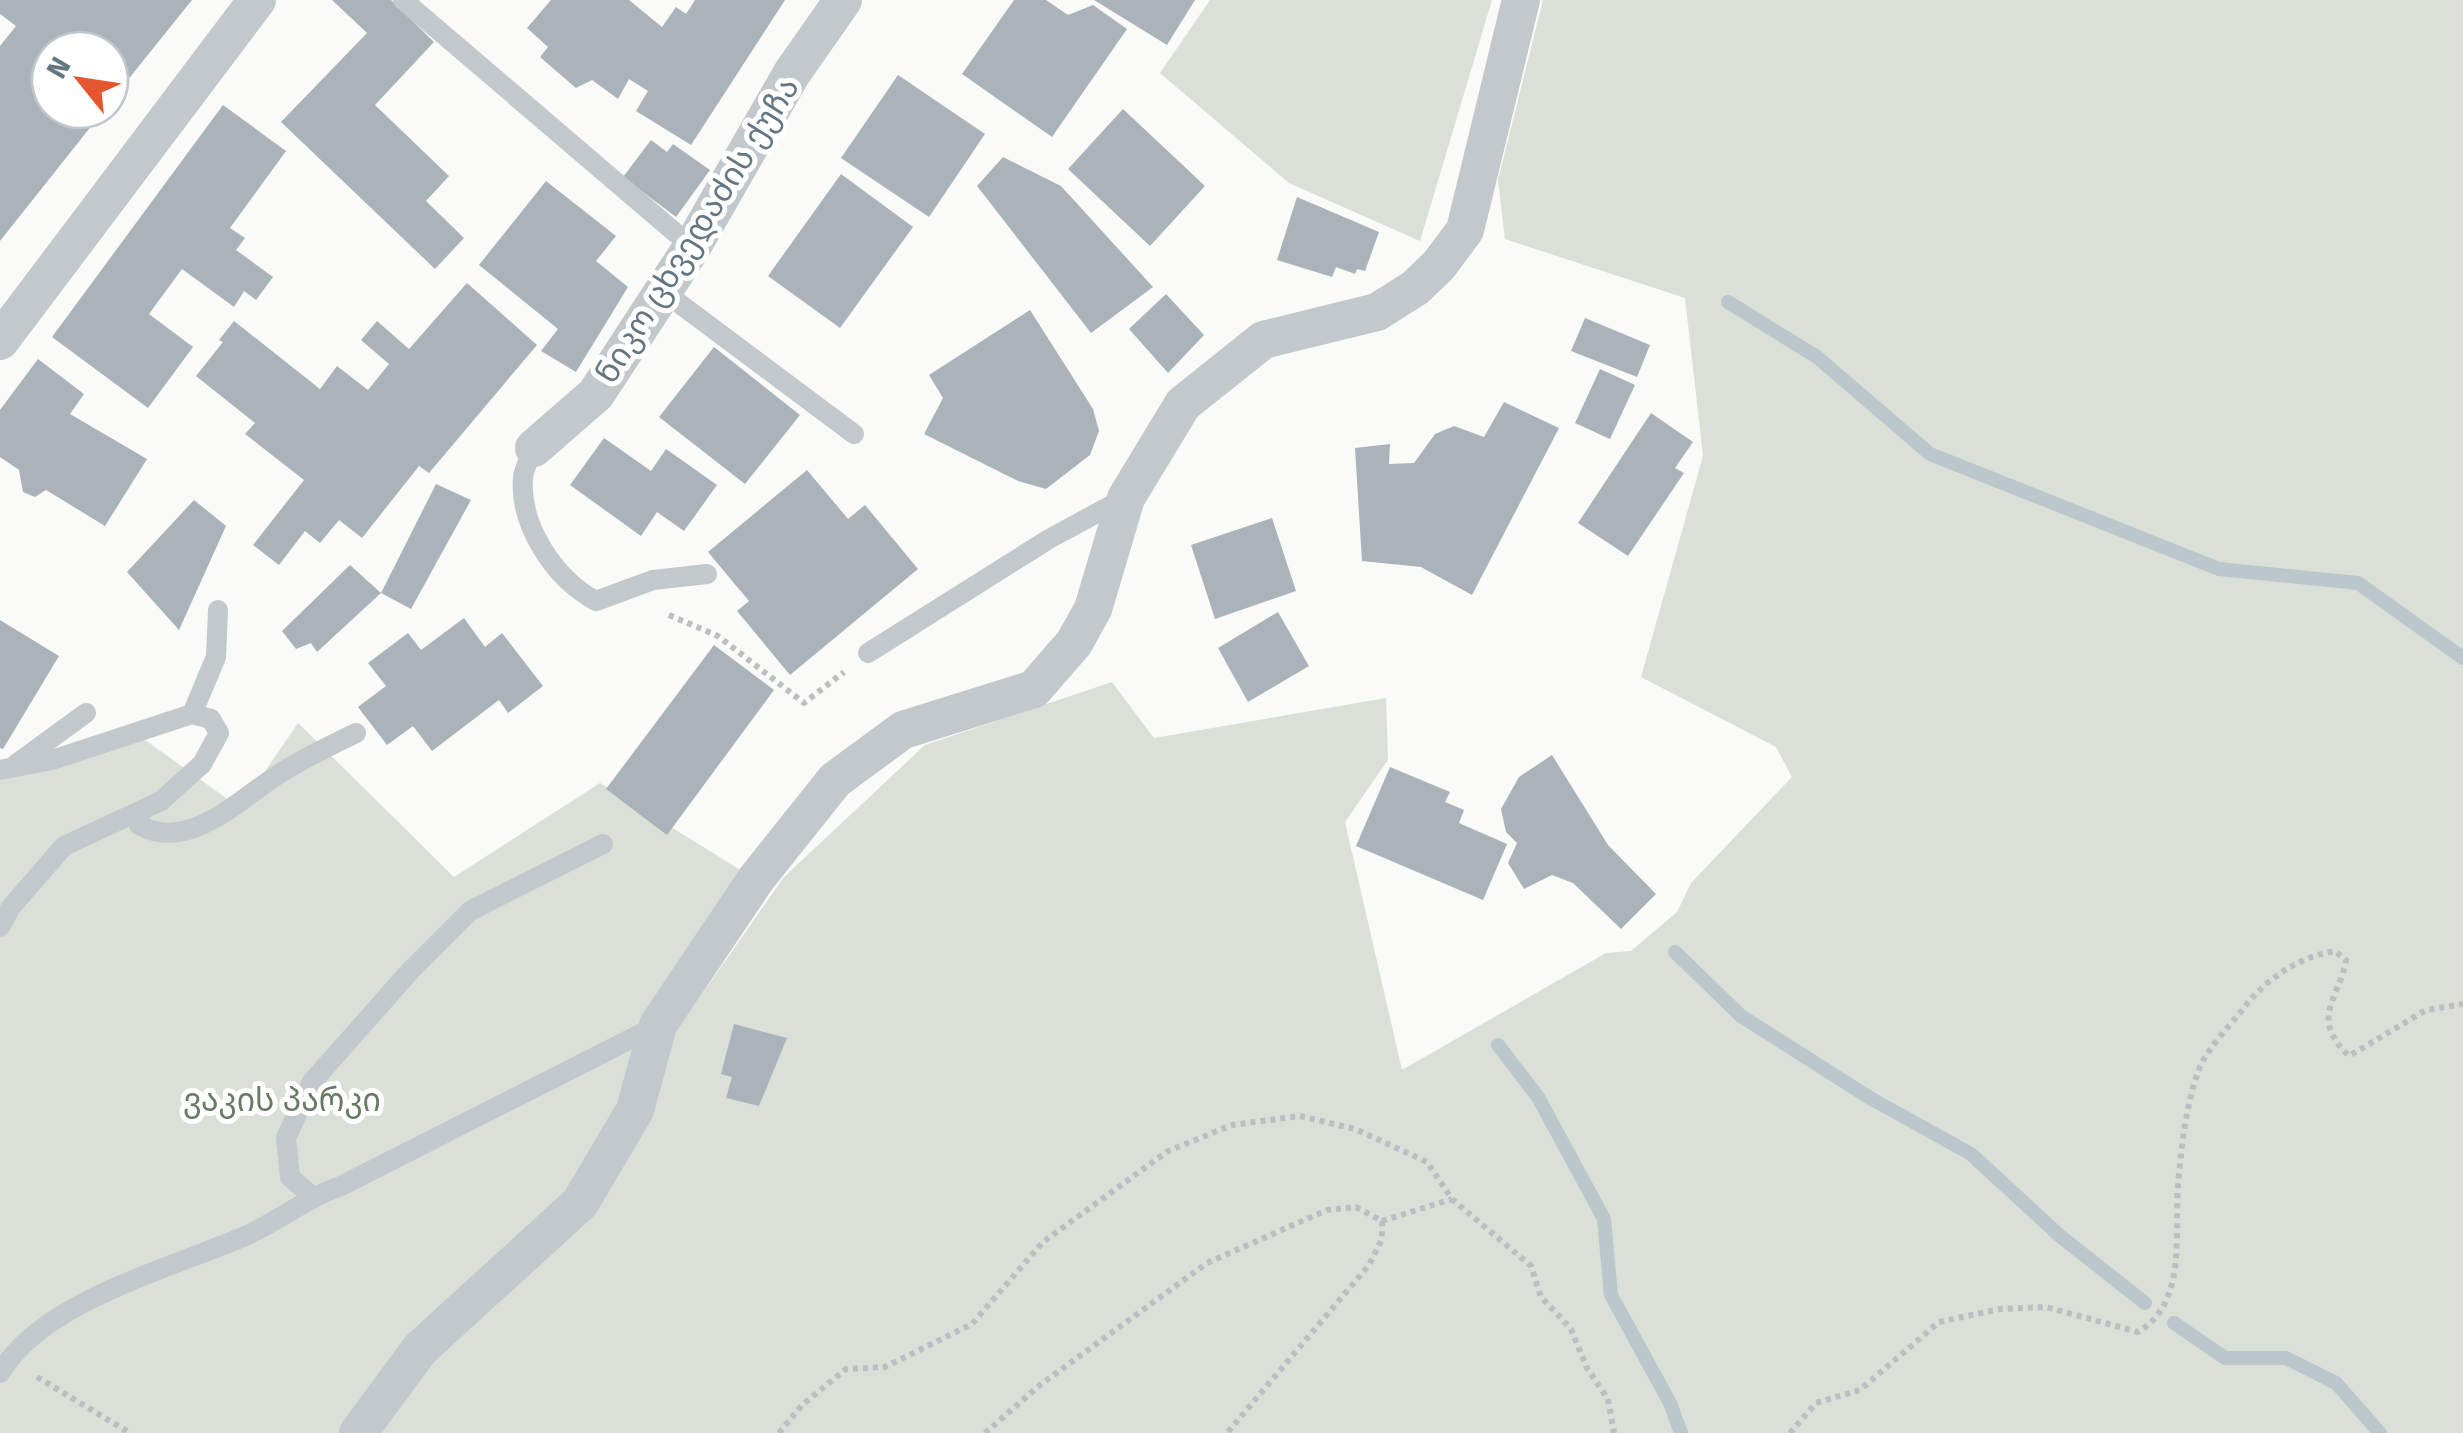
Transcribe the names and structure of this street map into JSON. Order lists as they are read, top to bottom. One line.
{"streets":{"street":["ნიკო ცხვედაძის ქუჩა"]},"parks":["ვაკის პარკი"],"north":"top left"}
